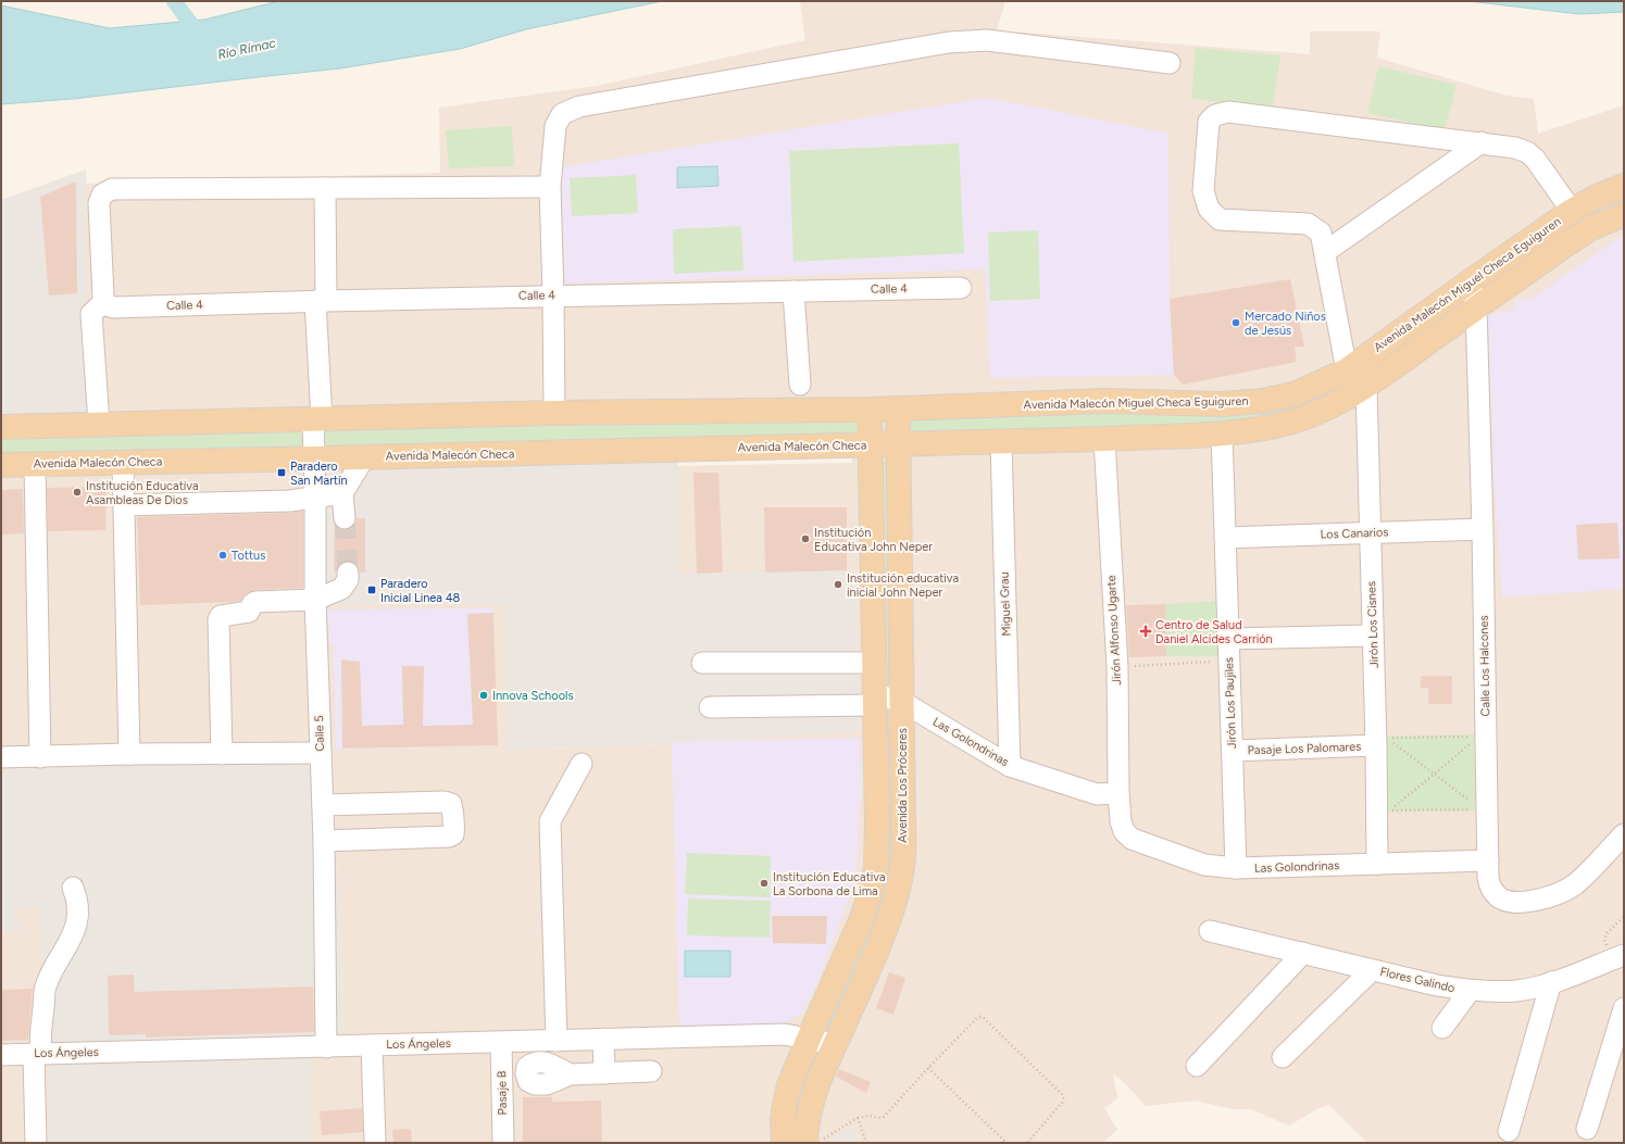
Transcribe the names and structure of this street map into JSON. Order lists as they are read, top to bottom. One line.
{"streets":{"main road":["Avenida Malecón Miguel Checa Eguiguren","Avenida Malecón Checa","Avenida Los Próceres"],"street":["Calle 4","Los Canarios","Miguel Grau","Jirón Los Cisnes","Jirón Alfonso Ugarte","Calle Los Halcones","Jirón Los Paujiles","Calle 5","Las Golondrinas","Pasaje Los Palomares","Flores Galindo","Los Ángeles","Pasaje B"]},"crossings":[["Avenida Malecón Miguel Checa Eguiguren","Avenida Malecón Checa"],["Avenida Malecón Miguel Checa Eguiguren","Miguel Grau"],["Avenida Malecón Miguel Checa Eguiguren","Jirón Los Cisnes"],["Avenida Malecón Miguel Checa Eguiguren","Jirón Alfonso Ugarte"],["Avenida Malecón Miguel Checa Eguiguren","Calle Los Halcones"],["Avenida Malecón Miguel Checa Eguiguren","Jirón Los Paujiles"],["Avenida Malecón Miguel Checa Eguiguren","Avenida Los Próceres"],["Calle 4","Calle 5"],["Avenida Malecón Checa","Calle 5"],["Avenida Malecón Checa","Avenida Los Próceres"],["Los Canarios","Jirón Los Cisnes"],["Los Canarios","Calle Los Halcones"],["Los Canarios","Jirón Los Paujiles"],["Miguel Grau","Las Golondrinas"],["Jirón Los Cisnes","Las Golondrinas"],["Jirón Los Cisnes","Pasaje Los Palomares"],["Jirón Alfonso Ugarte","Las Golondrinas"],["Calle Los Halcones","Las Golondrinas"],["Jirón Los Paujiles","Las Golondrinas"],["Jirón Los Paujiles","Pasaje Los Palomares"],["Calle 5","Los Ángeles"],["Las Golondrinas","Avenida Los Próceres"],["Avenida Los Próceres","Los Ángeles"],["Los Ángeles","Pasaje B"]],"water":["Río Rímac"],"places":{"other":["Mercado Niños de Jesús","Institución Educativa Asambleas De Dios","Institución Educativa John Neper","Tottus","Institución educativa inicial John Neper","Innova Schools","Institución Educativa La Sorbona de Lima"],"transit":["Paradero San Martín","Paradero Inicial Linea 48"],"health":["Centro de Salud Daniel Alcides Carrión"]}}
